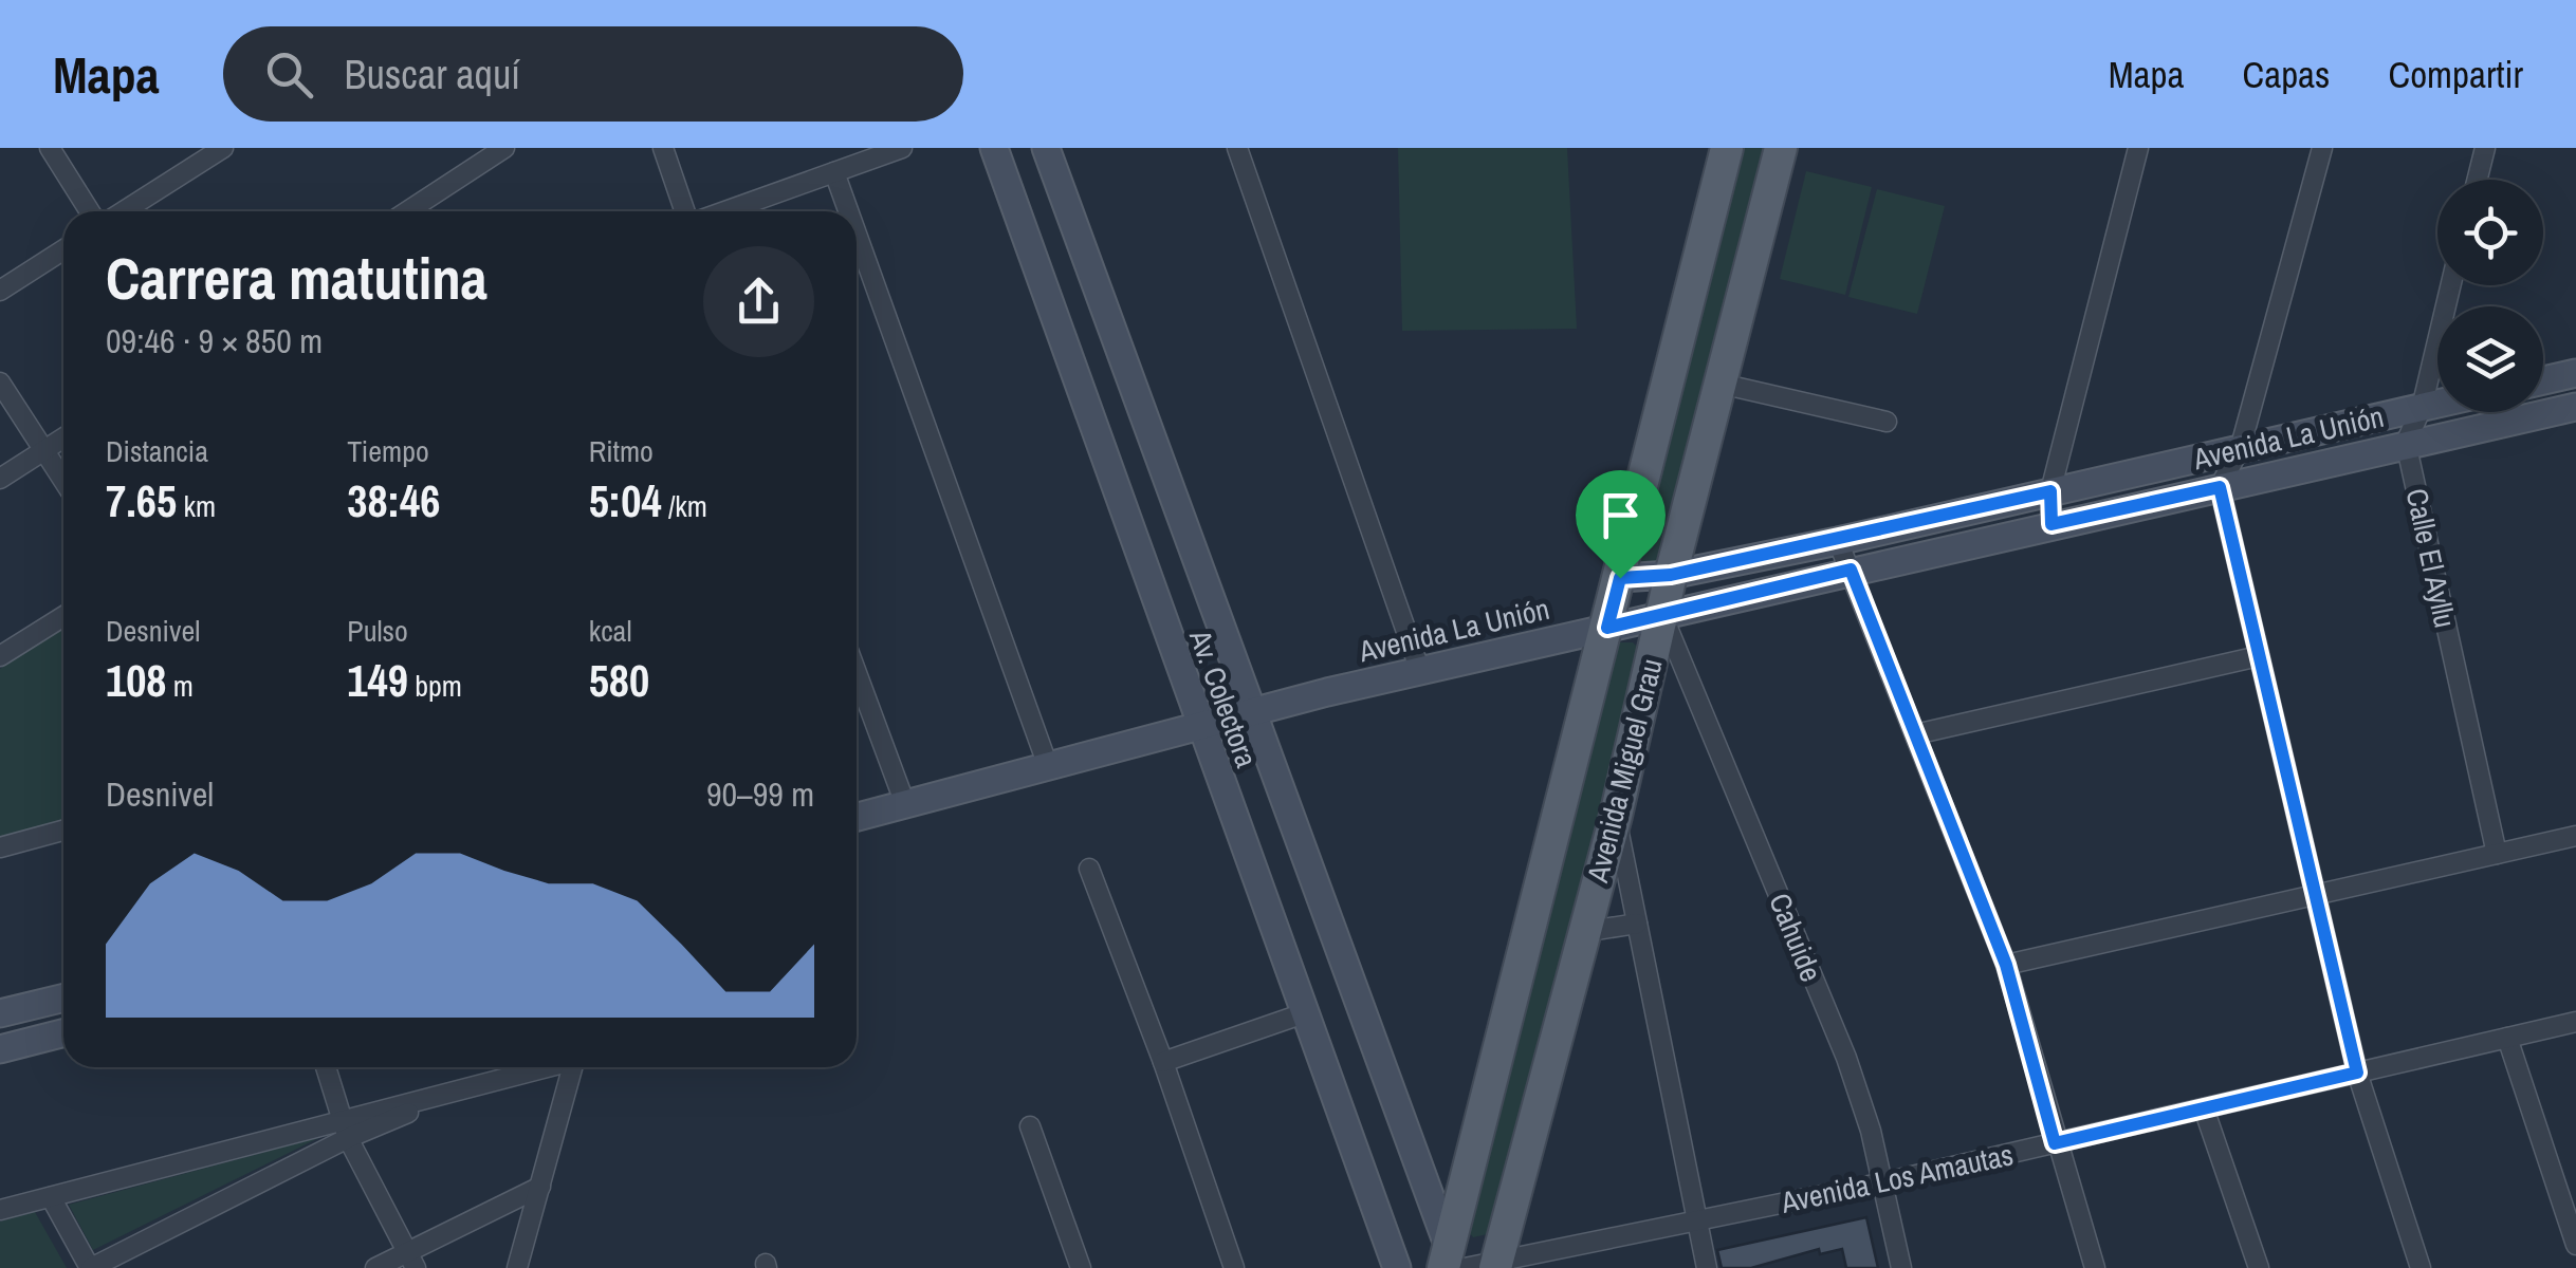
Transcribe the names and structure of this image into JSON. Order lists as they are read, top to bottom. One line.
{"streets":{"main road":["Avenida Miguel Grau"],"street":["Avenida La Unión","Calle El Ayllu","Av. Colectora","Cahuide","Avenida Los Amautas"]},"crossings":[["Avenida La Unión","Calle El Ayllu"],["Avenida La Unión","Av. Colectora"],["Avenida La Unión","Avenida Miguel Grau"],["Avenida La Unión","Cahuide"],["Av. Colectora","Avenida Miguel Grau"],["Av. Colectora","Avenida Los Amautas"],["Avenida Miguel Grau","Cahuide"],["Avenida Miguel Grau","Avenida Los Amautas"],["Cahuide","Avenida Los Amautas"]],"page":{"header":"Mapa","search":"Buscar aquí","nav":["Mapa","Capas","Compartir"],"heading":["Carrera matutina","09:46 · 9 × 850 m"],"stats":[["Distancia","7.65 km"],["Tiempo","38:46"],["Ritmo","5:04 /km"],["Desnivel","108 m"],["Pulso","149 bpm"],["kcal","580"]],"chart":["Desnivel","90–99 m"]}}
